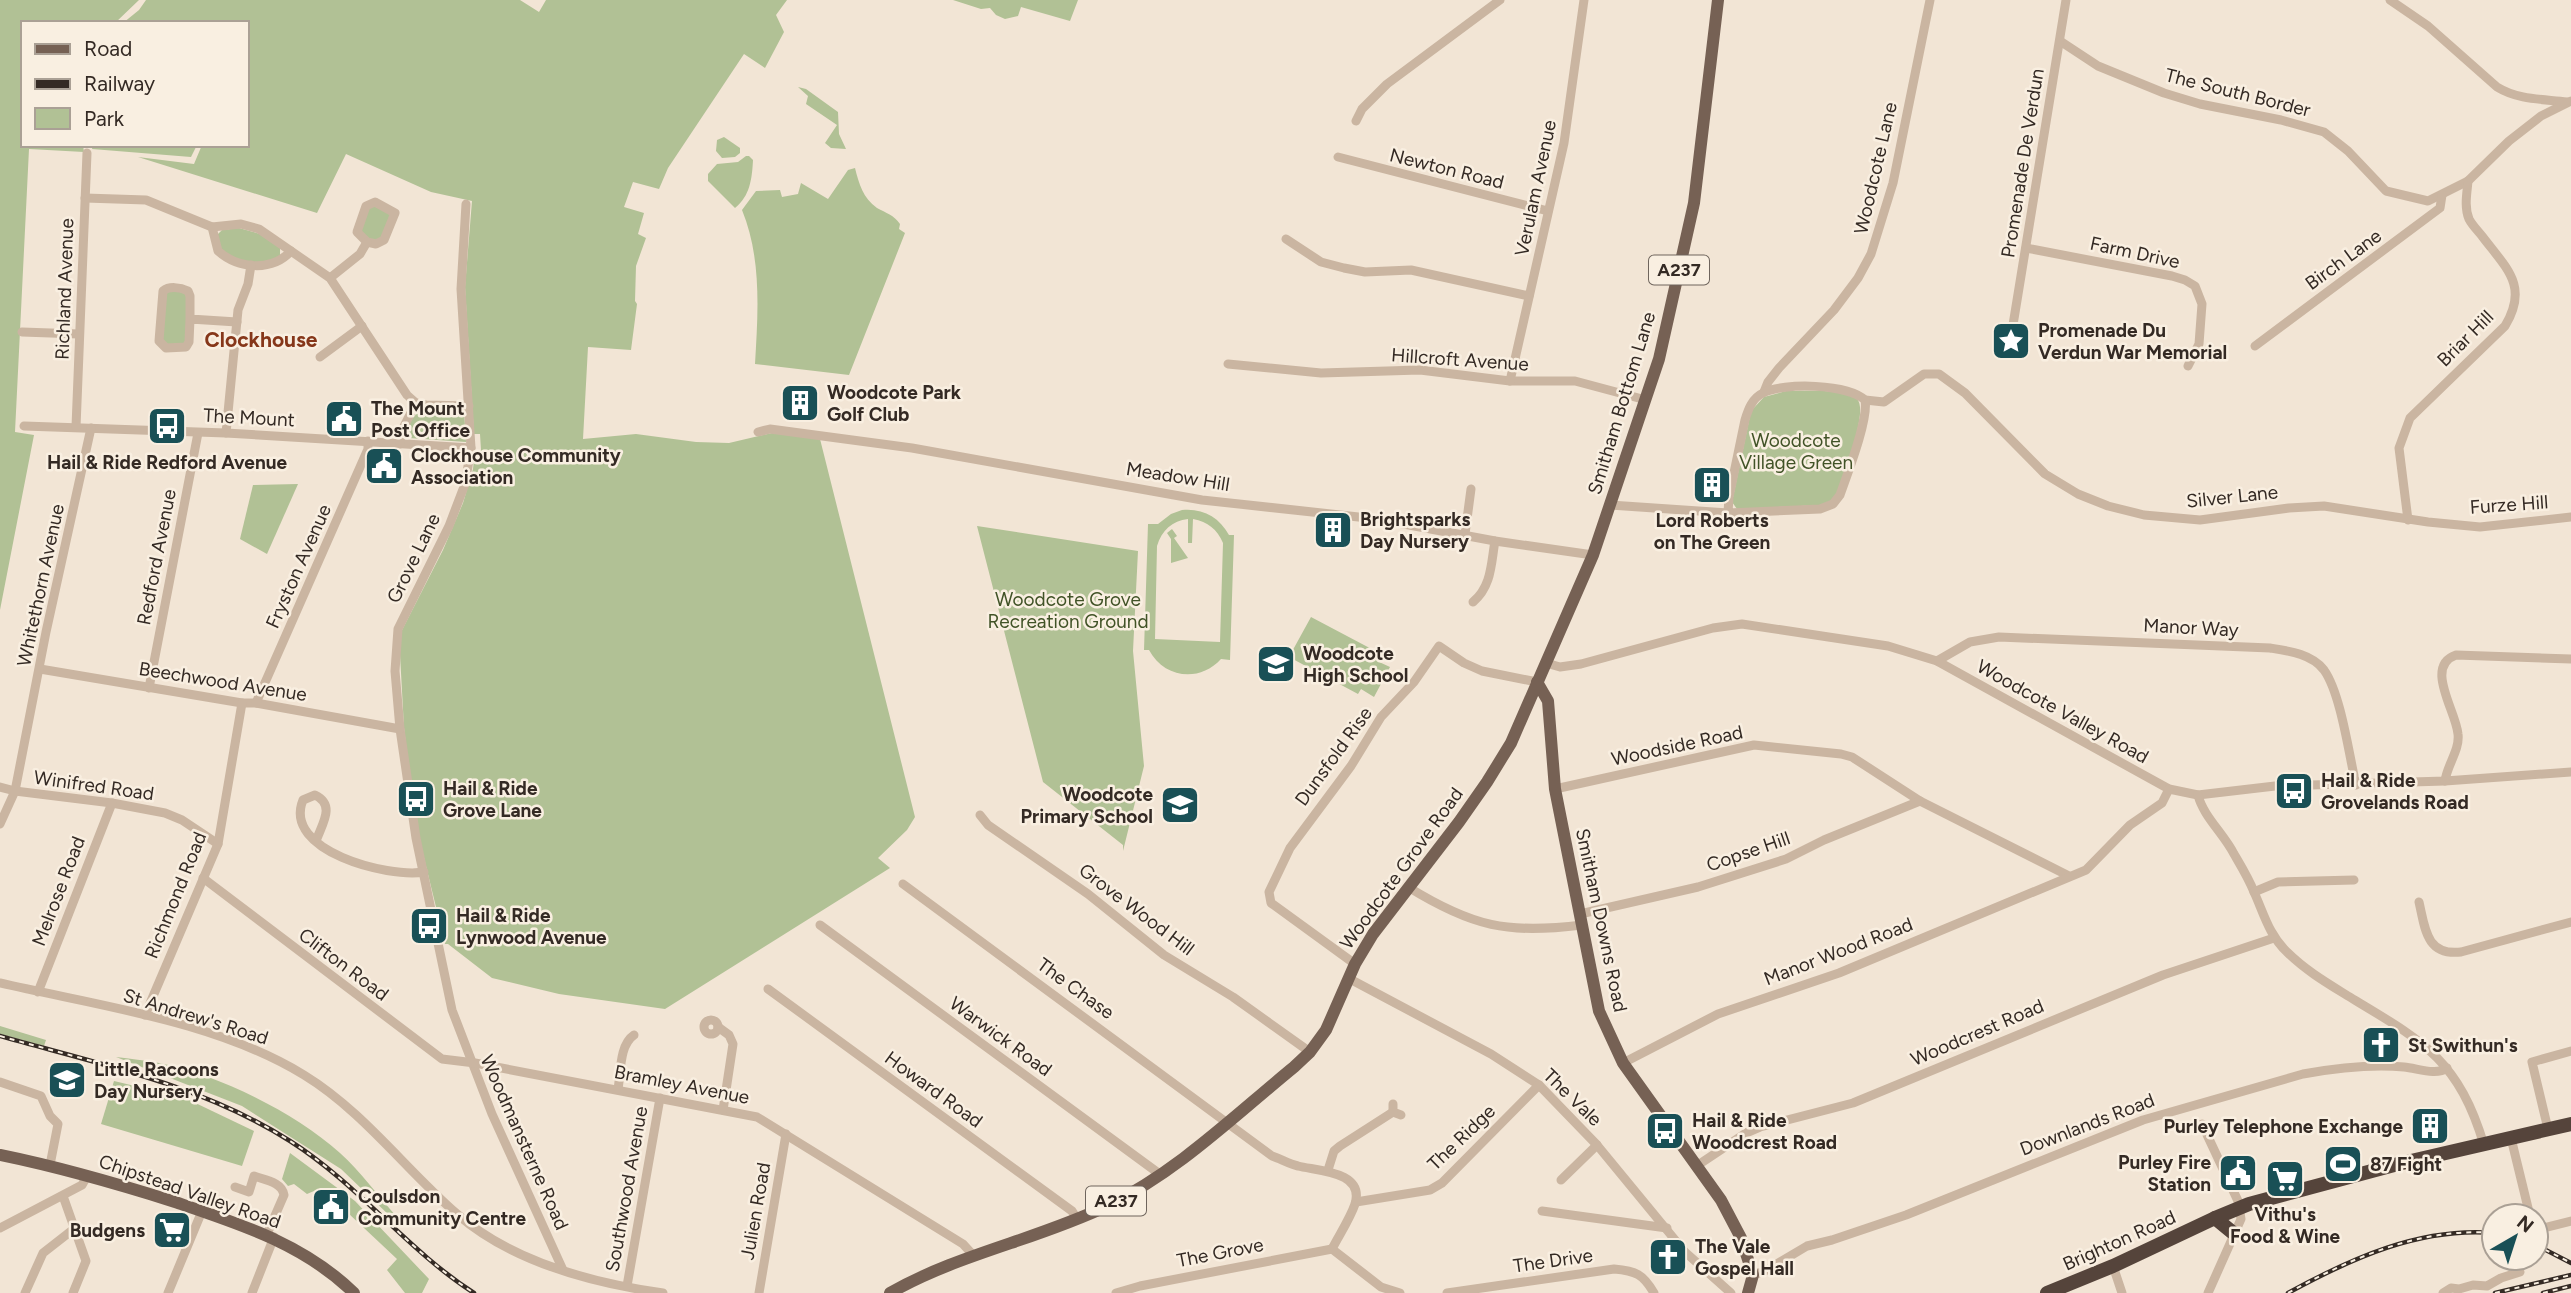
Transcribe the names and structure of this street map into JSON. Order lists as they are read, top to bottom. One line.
{"streets":{"highway":["Brighton Road"],"main road":["A237","Smitham Bottom Lane","Woodcote Grove Road","Smitham Downs Road","Chipstead Valley Road"],"street":["The South Border","Promenade De Verdun","Newton Road","Woodcote Lane","Verulam Avenue","Farm Drive","Birch Lane","Richland Avenue","Briar Hill","Hillcroft Avenue","The Mount","Meadow Hill","Silver Lane","Furze Hill","Redford Avenue","Grove Lane","Fryston Avenue","Whitethorn Avenue","Manor Way","Beechwood Avenue","Woodcote Valley Road","Woodside Road","Dunsfold Rise","Winifred Road","Copse Hill","Melrose Road","Richmond Road","Grove Wood Hill","Manor Wood Road","Clifton Road","The Chase","St Andrew's Road","Woodcrest Road","Warwick Road","Bramley Avenue","Howard Road","The Vale","Downlands Road","The Ridge","Woodmansterne Road","Southwood Avenue","Julien Road","The Grove","The Drive"]},"crossings":[["The South Border","Promenade De Verdun"],["The South Border","Birch Lane"],["The South Border","Briar Hill"],["Promenade De Verdun","Farm Drive"],["Newton Road","Verulam Avenue"],["Verulam Avenue","Hillcroft Avenue"],["Richland Avenue","The Mount"],["Briar Hill","Silver Lane"],["Briar Hill","Furze Hill"],["Hillcroft Avenue","Smitham Bottom Lane"],["Smitham Bottom Lane","Meadow Hill"],["Smitham Bottom Lane","Woodcote Valley Road"],["Smitham Bottom Lane","Dunsfold Rise"],["Smitham Bottom Lane","Woodcote Grove Road"],["Smitham Bottom Lane","Smitham Downs Road"],["The Mount","Redford Avenue"],["The Mount","Grove Lane"],["The Mount","Fryston Avenue"],["The Mount","Whitethorn Avenue"],["Silver Lane","Furze Hill"],["Redford Avenue","Beechwood Avenue"],["Grove Lane","Beechwood Avenue"],["Grove Lane","Woodmansterne Road"],["Fryston Avenue","Beechwood Avenue"],["Whitethorn Avenue","Beechwood Avenue"],["Whitethorn Avenue","Winifred Road"],["Manor Way","Woodcote Valley Road"],["Beechwood Avenue","Richmond Road"],["Woodcote Valley Road","Manor Wood Road"],["Woodside Road","Copse Hill"],["Woodside Road","Smitham Downs Road"],["Woodside Road","Manor Wood Road"],["Dunsfold Rise","Woodcote Grove Road"],["Dunsfold Rise","Smitham Downs Road"],["Winifred Road","Melrose Road"],["Winifred Road","Richmond Road"],["Copse Hill","Woodcote Grove Road"],["Copse Hill","Smitham Downs Road"],["Woodcote Grove Road","Grove Wood Hill"],["Woodcote Grove Road","Smitham Downs Road"],["Woodcote Grove Road","The Chase"],["Woodcote Grove Road","Warwick Road"],["Woodcote Grove Road","Bramley Avenue"],["Woodcote Grove Road","Howard Road"],["Woodcote Grove Road","The Vale"],["Melrose Road","St Andrew's Road"],["Richmond Road","Clifton Road"],["Richmond Road","St Andrew's Road"],["Smitham Downs Road","Manor Wood Road"],["Smitham Downs Road","Woodcrest Road"],["Smitham Downs Road","Downlands Road"],["Clifton Road","Bramley Avenue"],["Clifton Road","Woodmansterne Road"],["St Andrew's Road","Woodmansterne Road"],["Bramley Avenue","Woodmansterne Road"],["Bramley Avenue","Southwood Avenue"],["Bramley Avenue","Julien Road"],["The Vale","The Ridge"]],"districts":["Clockhouse"],"parks":["Woodcote Village Green","Woodcote Grove Recreation Ground"],"places":{"place":["Promenade Du Verdun War Memorial"],"building":["Woodcote Park Golf Club","Lord Roberts on The Green","Brightsparks Day Nursery","Purley Telephone Exchange"],"public building":["The Mount Post Office","Clockhouse Community Association","Purley Fire Station","Coulsdon Community Centre"],"bus stop":["Hail & Ride Redford Avenue","Hail & Ride Grovelands Road","Hail & Ride Grove Lane","Hail & Ride Lynwood Avenue","Hail & Ride Woodcrest Road"],"school or university":["Woodcote High School","Woodcote Primary School","Little Racoons Day Nursery"],"church":["St Swithun's","The Vale Gospel Hall"],"sports":["87 Fight"],"supermarket":["Vithu's Food & Wine","Budgens"]},"legend":["Road","Railway","Park"],"north":"top right"}
